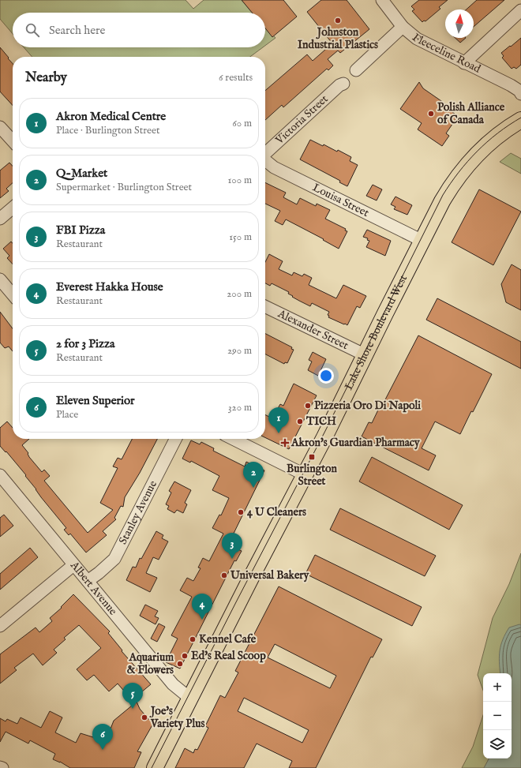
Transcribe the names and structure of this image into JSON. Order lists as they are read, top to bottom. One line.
{"streets":{"main road":["Lake Shore Boulevard West"],"street":["Fleeceline Road","Victoria Street","Louisa Street","Alexander Street","Stanley Avenue","Albert Avenue"]},"crossings":[["Louisa Street","Lake Shore Boulevard West"],["Alexander Street","Lake Shore Boulevard West"],["Lake Shore Boulevard West","Albert Avenue"],["Stanley Avenue","Albert Avenue"]],"places":{"other":["Johnston Industrial Plastics","Polish Alliance of Canada","Pizzeria Oro Di Napoli","TICH","4 U Cleaners","Universal Bakery","Kennel Cafe","Ed's Real Scoop","Aquarium & Flowers","Joe's Variety Plus"],"health":["Akron's Guardian Pharmacy"],"transit":["Burlington Street"]},"north":"top","page":{"search":"Search here","heading":["Nearby","6 results"],"list":[{"mark":"1","name":"Akron Medical Centre","note":"Place · Burlington Street","value":"60 m"},{"mark":"2","name":"Q-Market","note":"Supermarket · Burlington Street","value":"100 m"},{"mark":"3","name":"FBI Pizza","note":"Restaurant","value":"150 m"},{"mark":"4","name":"Everest Hakka House","note":"Restaurant","value":"200 m"},{"mark":"5","name":"2 for 3 Pizza","note":"Restaurant","value":"290 m"},{"mark":"6","name":"Eleven Superior","note":"Place","value":"320 m"}],"pins":["1","2","3","4","5","6"],"map_buttons":["+","−"]}}
